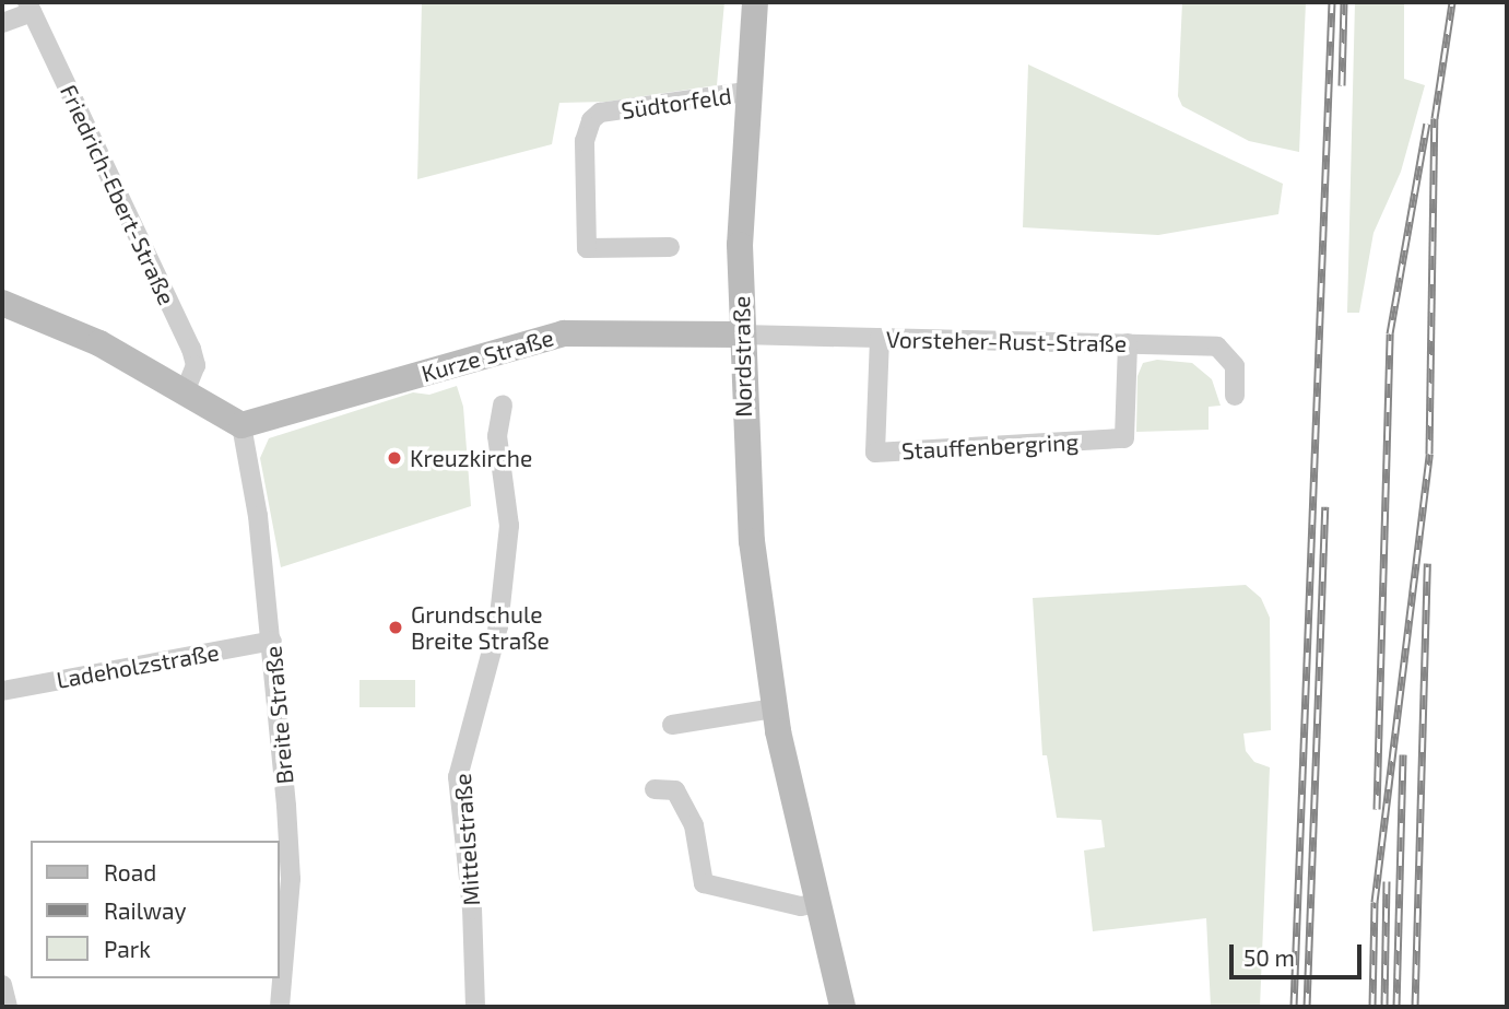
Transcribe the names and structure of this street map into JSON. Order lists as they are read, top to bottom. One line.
{"streets":{"main road":["Kurze Straße","Nordstraße"],"street":["Südtorfeld","Friedrich-Ebert-Straße","Vorsteher-Rust-Straße","Stauffenbergring","Ladeholzstraße","Breite Straße","Mittelstraße"]},"crossings":[["Südtorfeld","Nordstraße"],["Vorsteher-Rust-Straße","Kurze Straße"],["Vorsteher-Rust-Straße","Nordstraße"],["Vorsteher-Rust-Straße","Stauffenbergring"],["Kurze Straße","Nordstraße"],["Kurze Straße","Breite Straße"],["Ladeholzstraße","Breite Straße"]],"places":["Kreuzkirche","Grundschule Breite Straße"],"legend":["Road","Railway","Park"],"scale_bar":"50 m"}
